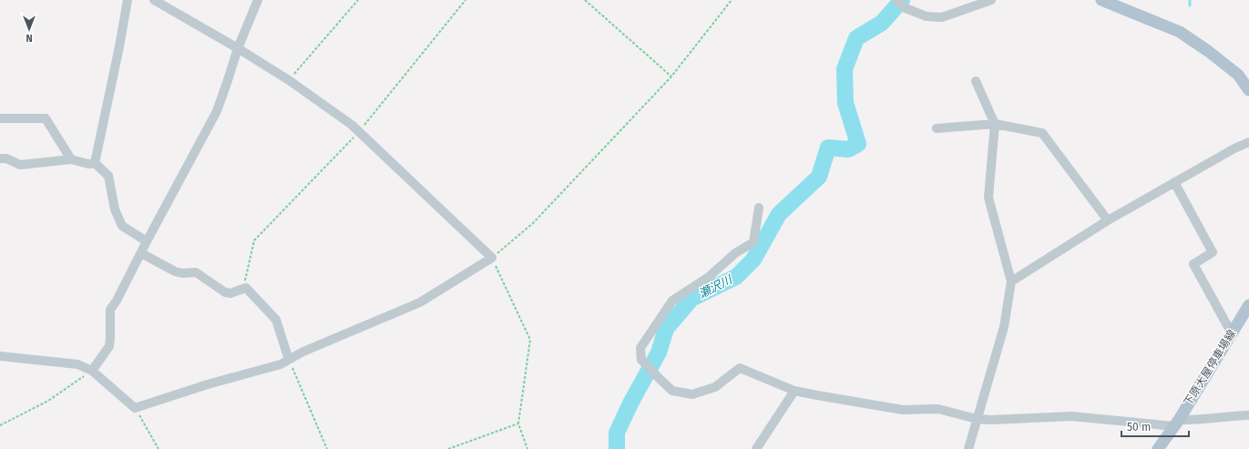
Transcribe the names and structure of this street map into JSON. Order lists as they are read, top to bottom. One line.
{"streets":{"main road":["下原大屋停車場線"]},"water":["瀬沢川"],"scale_bar":"50 m","north":"bottom"}
